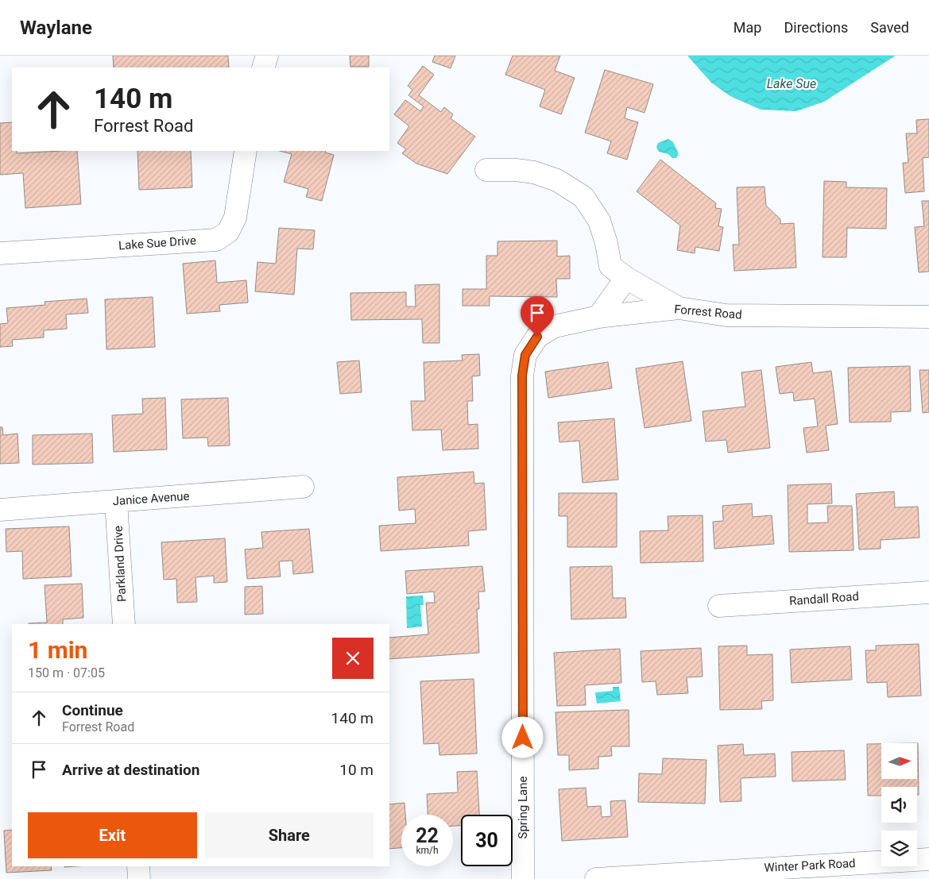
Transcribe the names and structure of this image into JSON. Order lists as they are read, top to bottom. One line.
{"streets":{"street":["Lake Sue Drive","Forrest Road","Janice Avenue","Parkland Drive","Randall Road","Spring Lane","Winter Park Road"]},"crossings":[["Forrest Road","Spring Lane"],["Janice Avenue","Parkland Drive"]],"water":["Lake Sue"],"north":"right","page":{"header":"Waylane","nav":["Map","Directions","Saved"],"turn":["140 m","Forrest Road"],"heading":["1 min","150 m · 07:05"],"list":[{"name":"Continue","note":"Forrest Road","value":"140 m"},{"name":"Arrive at destination","value":"10 m"}],"buttons":["Exit","Share"],"speed":"22 km/h","limit":"30"}}
